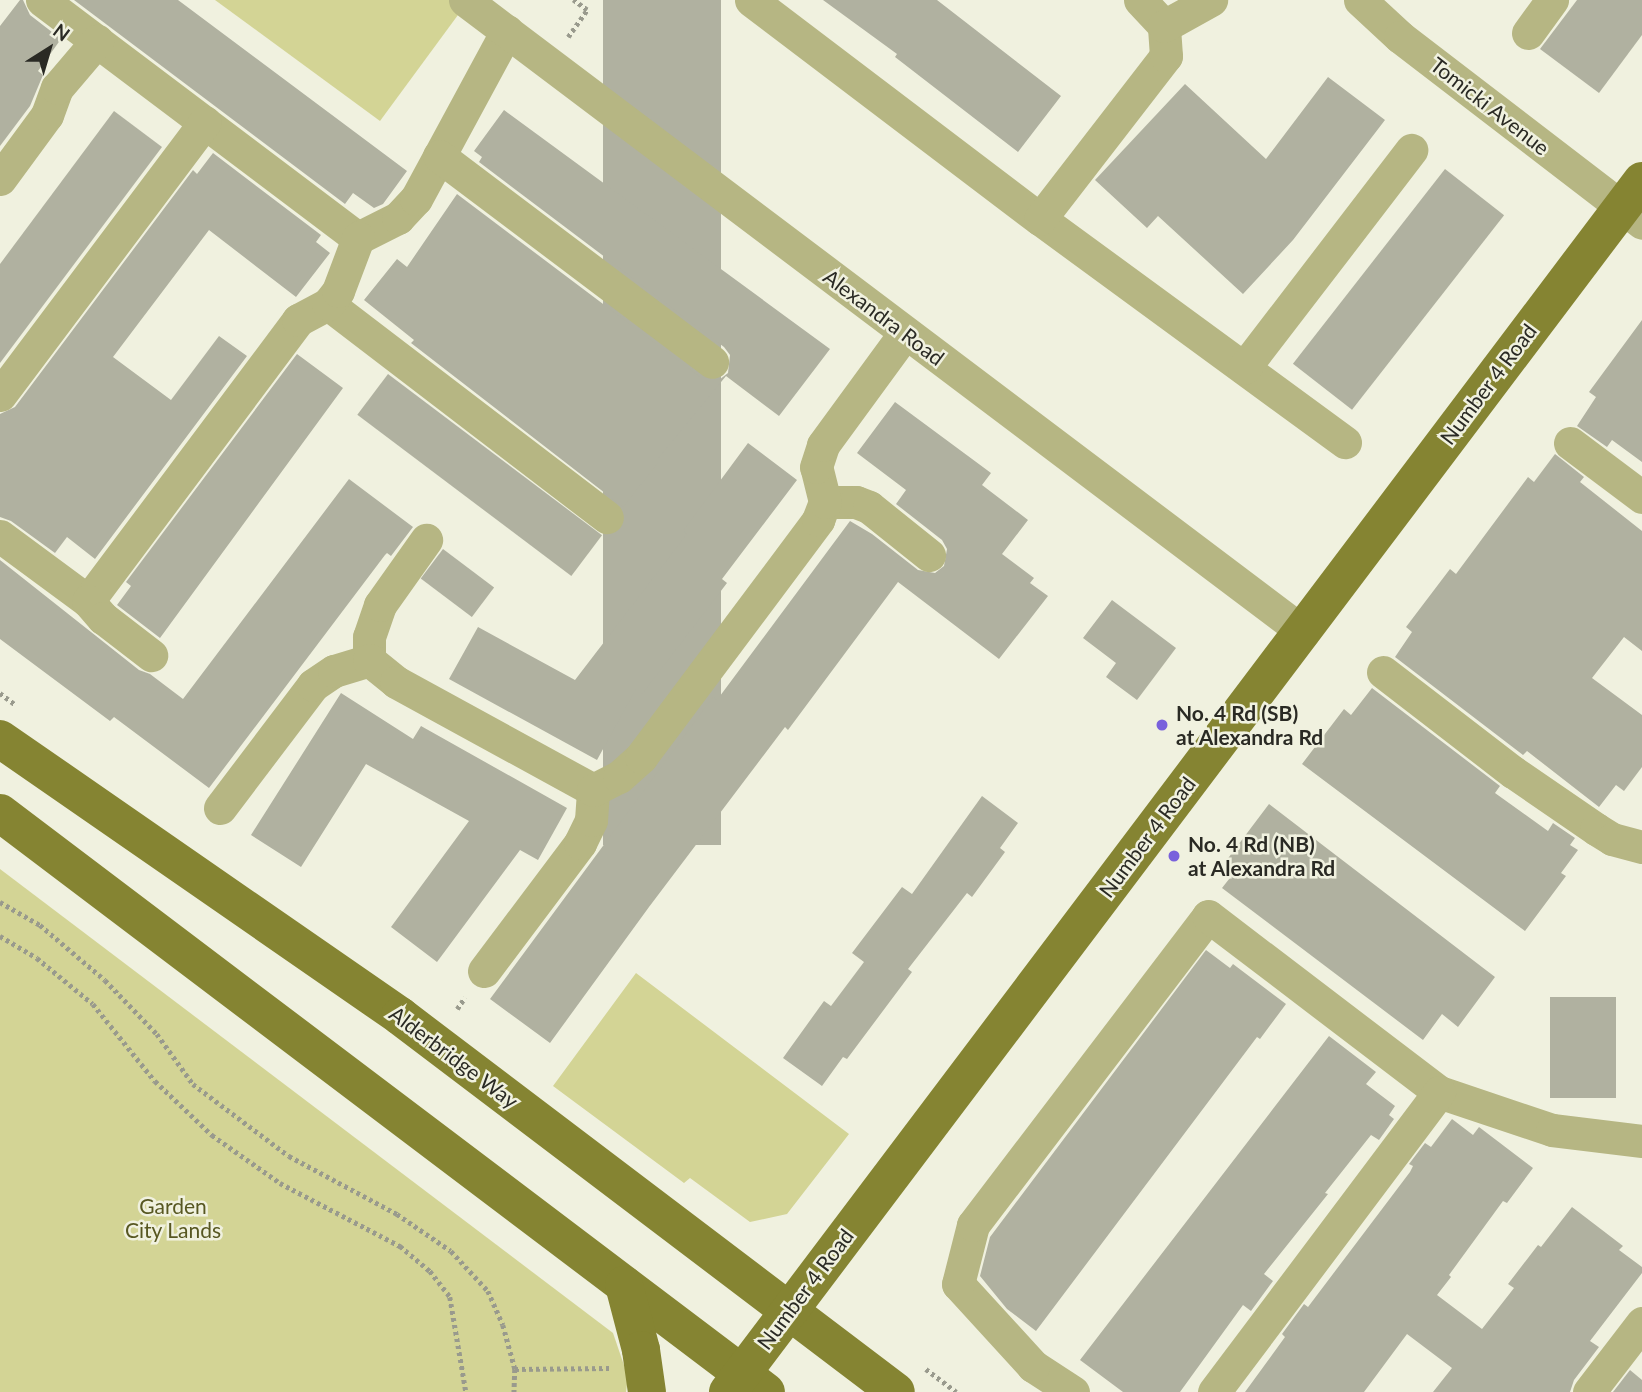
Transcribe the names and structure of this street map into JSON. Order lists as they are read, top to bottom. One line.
{"streets":{"main road":["Number 4 Road","Alderbridge Way"],"street":["Tomicki Avenue","Alexandra Road"]},"crossings":[["Tomicki Avenue","Number 4 Road"],["Alexandra Road","Number 4 Road"],["Number 4 Road","Alderbridge Way"]],"parks":["Garden City Lands"],"places":["No. 4 Rd (SB) at Alexandra Rd","No. 4 Rd (NB) at Alexandra Rd"],"north":"top right"}
